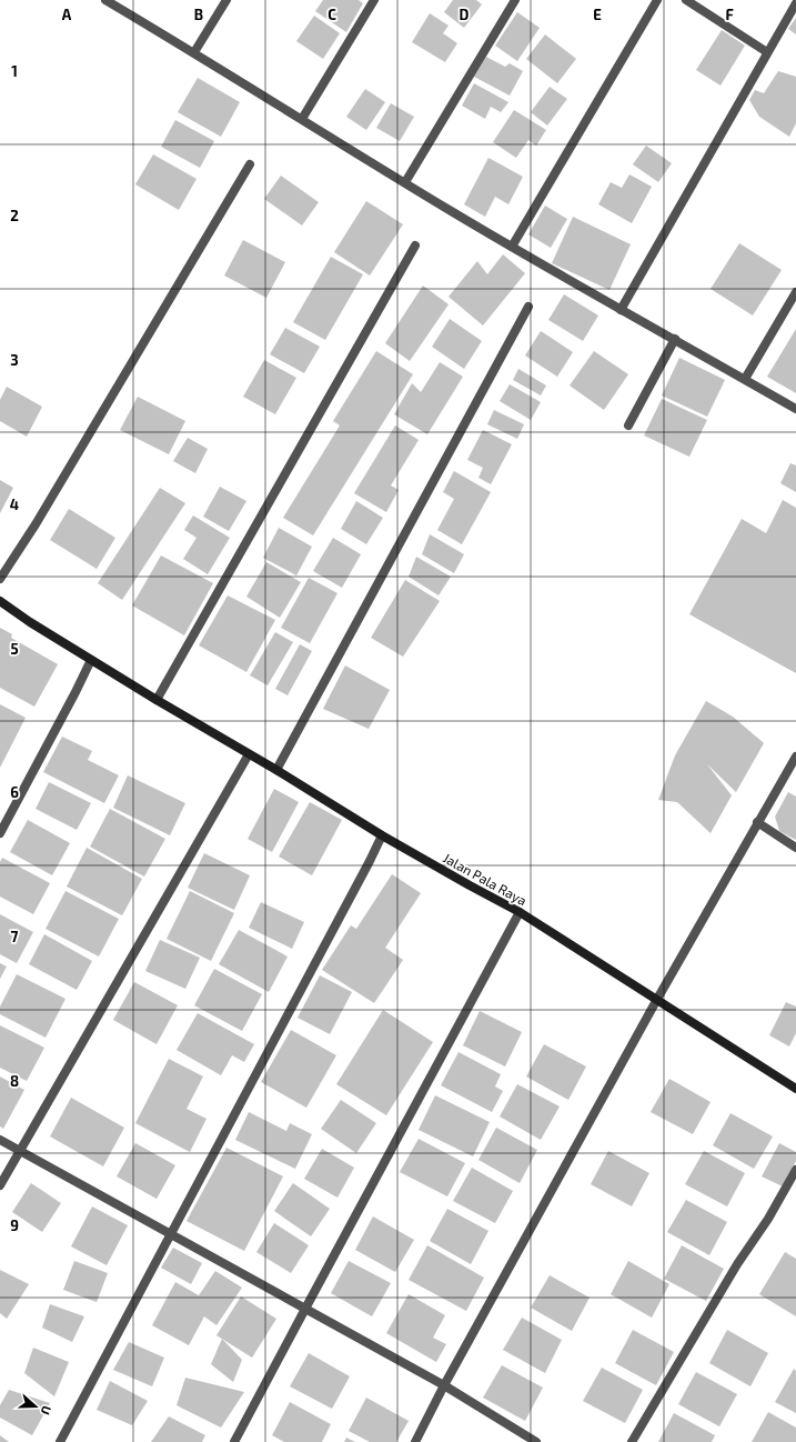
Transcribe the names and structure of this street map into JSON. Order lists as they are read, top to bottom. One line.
{"streets":{"main road":["Jalan Pala Raya"]},"north":"right","grid":{"columns":["A","B","C","D","E","F"],"rows":["1","2","3","4","5","6","7","8","9"]}}
